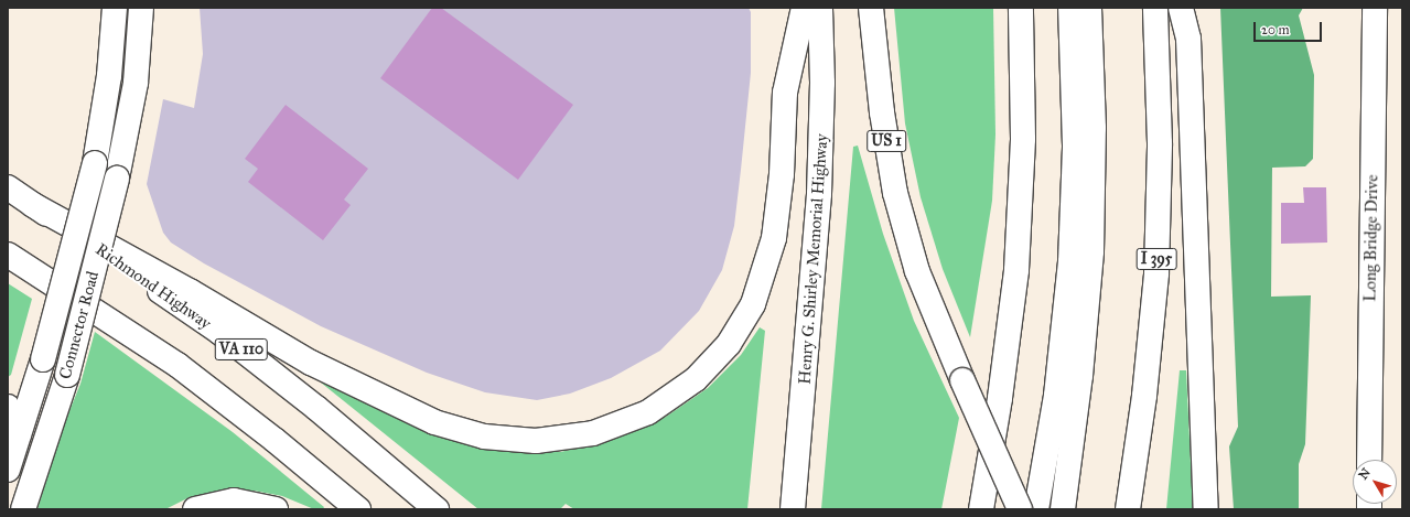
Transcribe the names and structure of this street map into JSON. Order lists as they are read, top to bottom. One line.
{"streets":{"main road":["US 1","Long Bridge Drive","Henry G. Shirley Memorial Highway","I 395","Richmond Highway","Connector Road","VA 110"]},"scale_bar":"20 m","north":"top left"}
